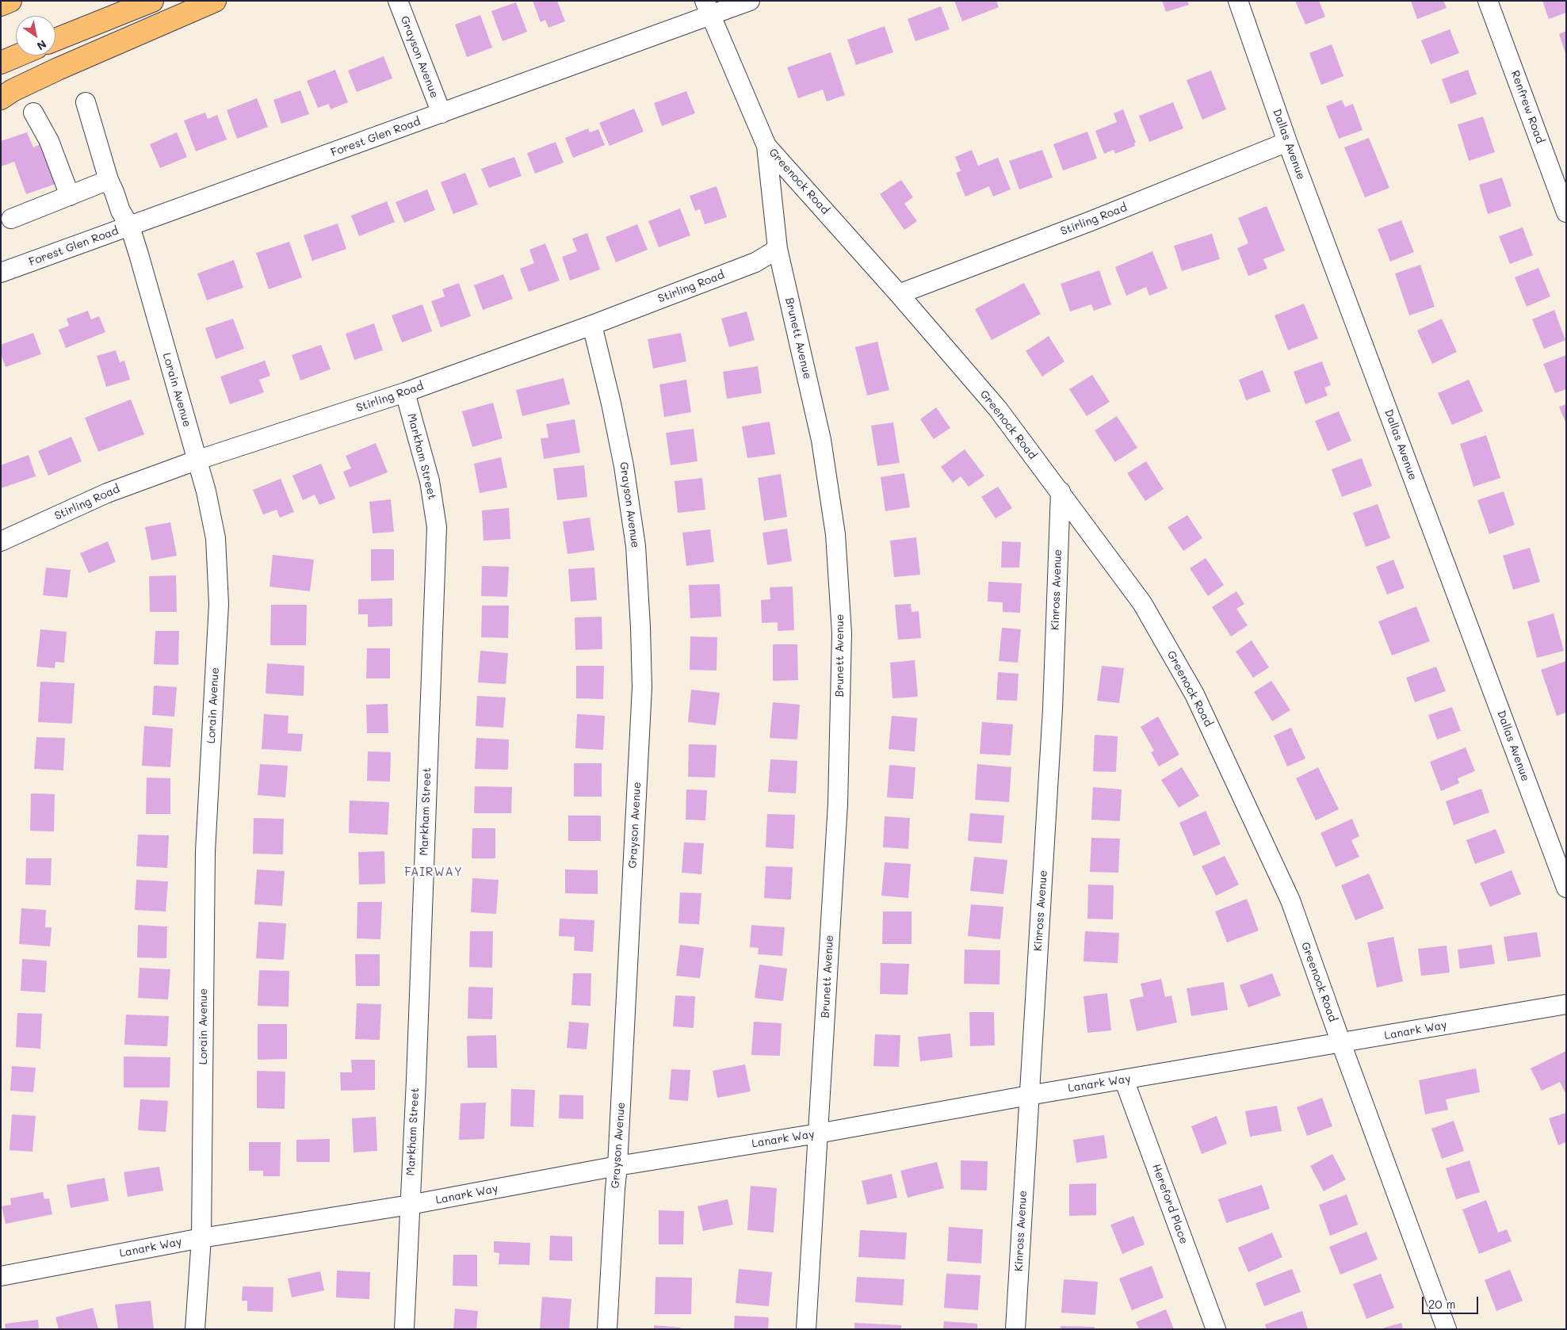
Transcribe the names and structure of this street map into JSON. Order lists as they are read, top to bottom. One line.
{"streets":{"street":["Grayson Avenue","Renfrew Road","Forest Glen Road","Dallas Avenue","Greenock Road","Stirling Road","Brunett Avenue","Lorain Avenue","Markham Street","Kinross Avenue","Lanark Way","Hereford Place"]},"crossings":[["Grayson Avenue","Forest Glen Road"],["Grayson Avenue","Stirling Road"],["Grayson Avenue","Lanark Way"],["Forest Glen Road","Brunett Avenue"],["Forest Glen Road","Lorain Avenue"],["Dallas Avenue","Stirling Road"],["Greenock Road","Stirling Road"],["Greenock Road","Brunett Avenue"],["Greenock Road","Kinross Avenue"],["Greenock Road","Lanark Way"],["Stirling Road","Brunett Avenue"],["Stirling Road","Lorain Avenue"],["Stirling Road","Markham Street"],["Brunett Avenue","Lanark Way"],["Lorain Avenue","Lanark Way"],["Markham Street","Lanark Way"],["Kinross Avenue","Lanark Way"],["Lanark Way","Hereford Place"]],"districts":["FAIRWAY"],"scale_bar":"20 m","north":"bottom right"}
